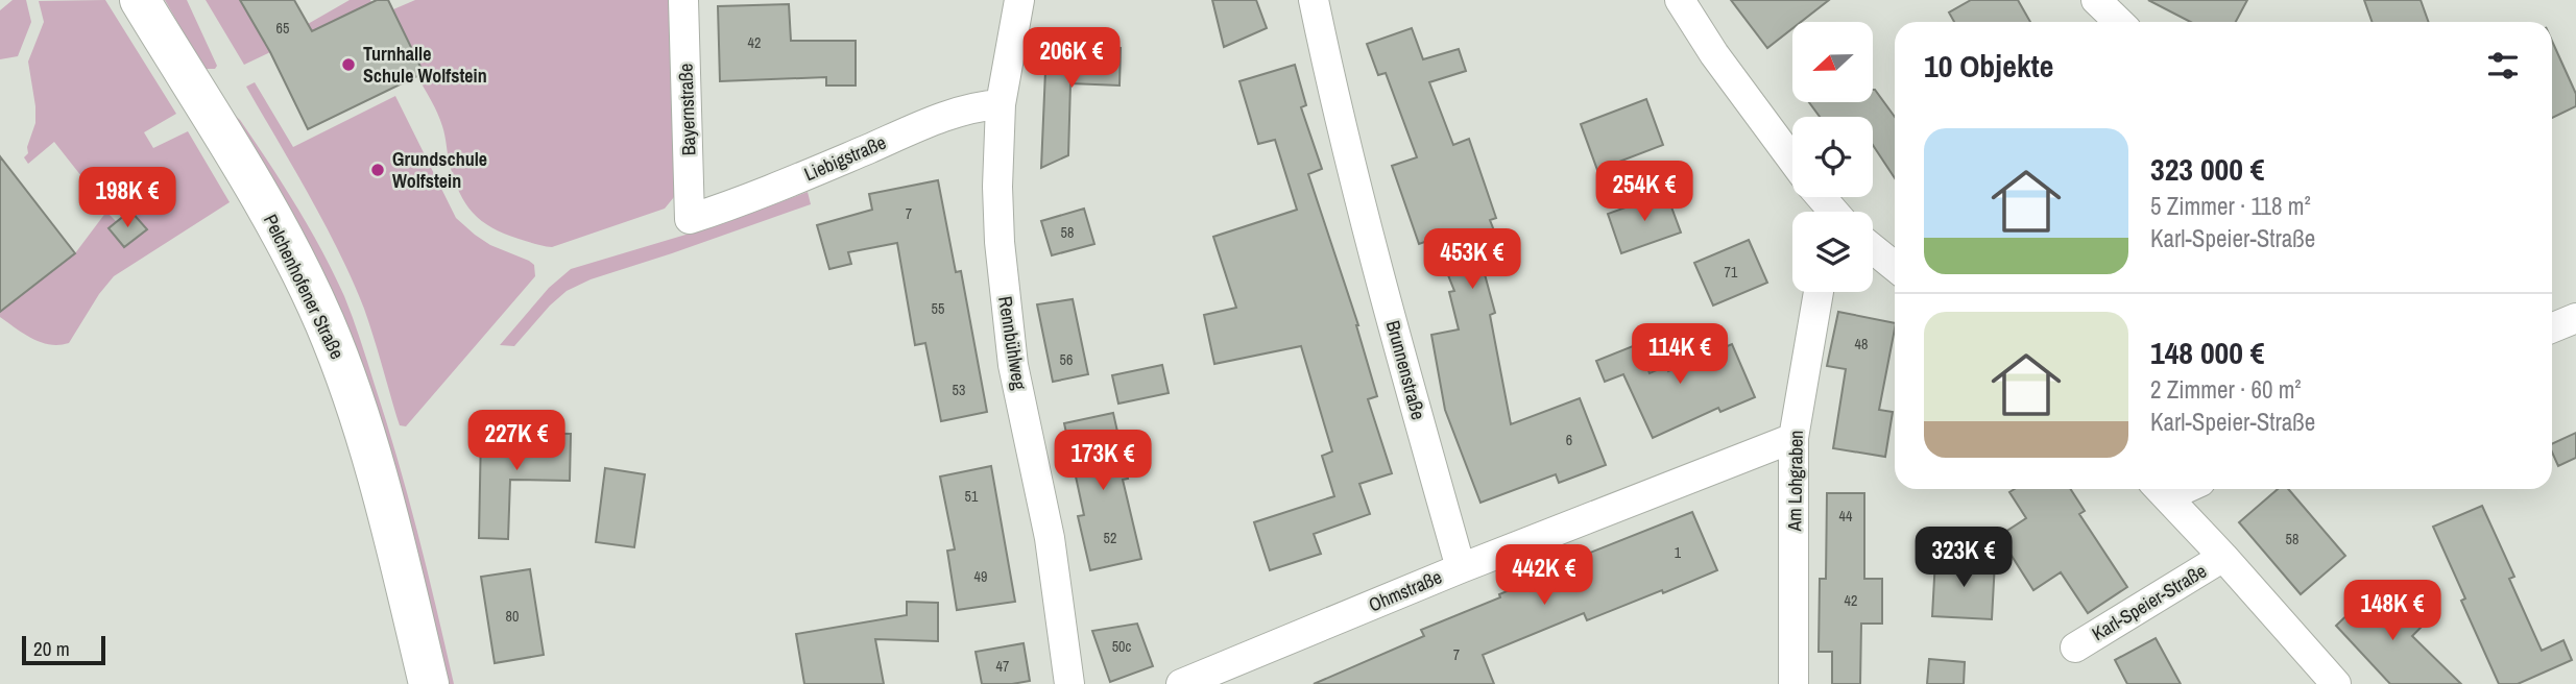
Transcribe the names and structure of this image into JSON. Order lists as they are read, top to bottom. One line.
{"streets":{"main road":["Pelchenhofener Straße"],"street":["Bayernstraße","Liebigstraße","Rennbühlweg","Brunnenstraße","Am Lohgraben","Ohmstraße","Karl-Speier-Straße"]},"crossings":[["Bayernstraße","Liebigstraße"],["Liebigstraße","Rennbühlweg"],["Brunnenstraße","Ohmstraße"],["Am Lohgraben","Ohmstraße"]],"places":["Turnhalle Schule Wolfstein","Grundschule Wolfstein"],"house_numbers":["65","42","7","58","71","55","48","56","53","6","51","44","52","58","1","49","42","80","50c","7","47"],"scale_bar":"20 m","north":"left","page":{"heading":"10 Objekte","price":["206K €","254K €","198K €","453K €","114K €","227K €","173K €","323K €","442K €","148K €"],"list":[{"name":"323 000 €","note":"5 Zimmer · 118 m² · Karl-Speier-Straße"},{"name":"148 000 €","note":"2 Zimmer · 60 m² · Karl-Speier-Straße"}],"scale":"20 m"}}
